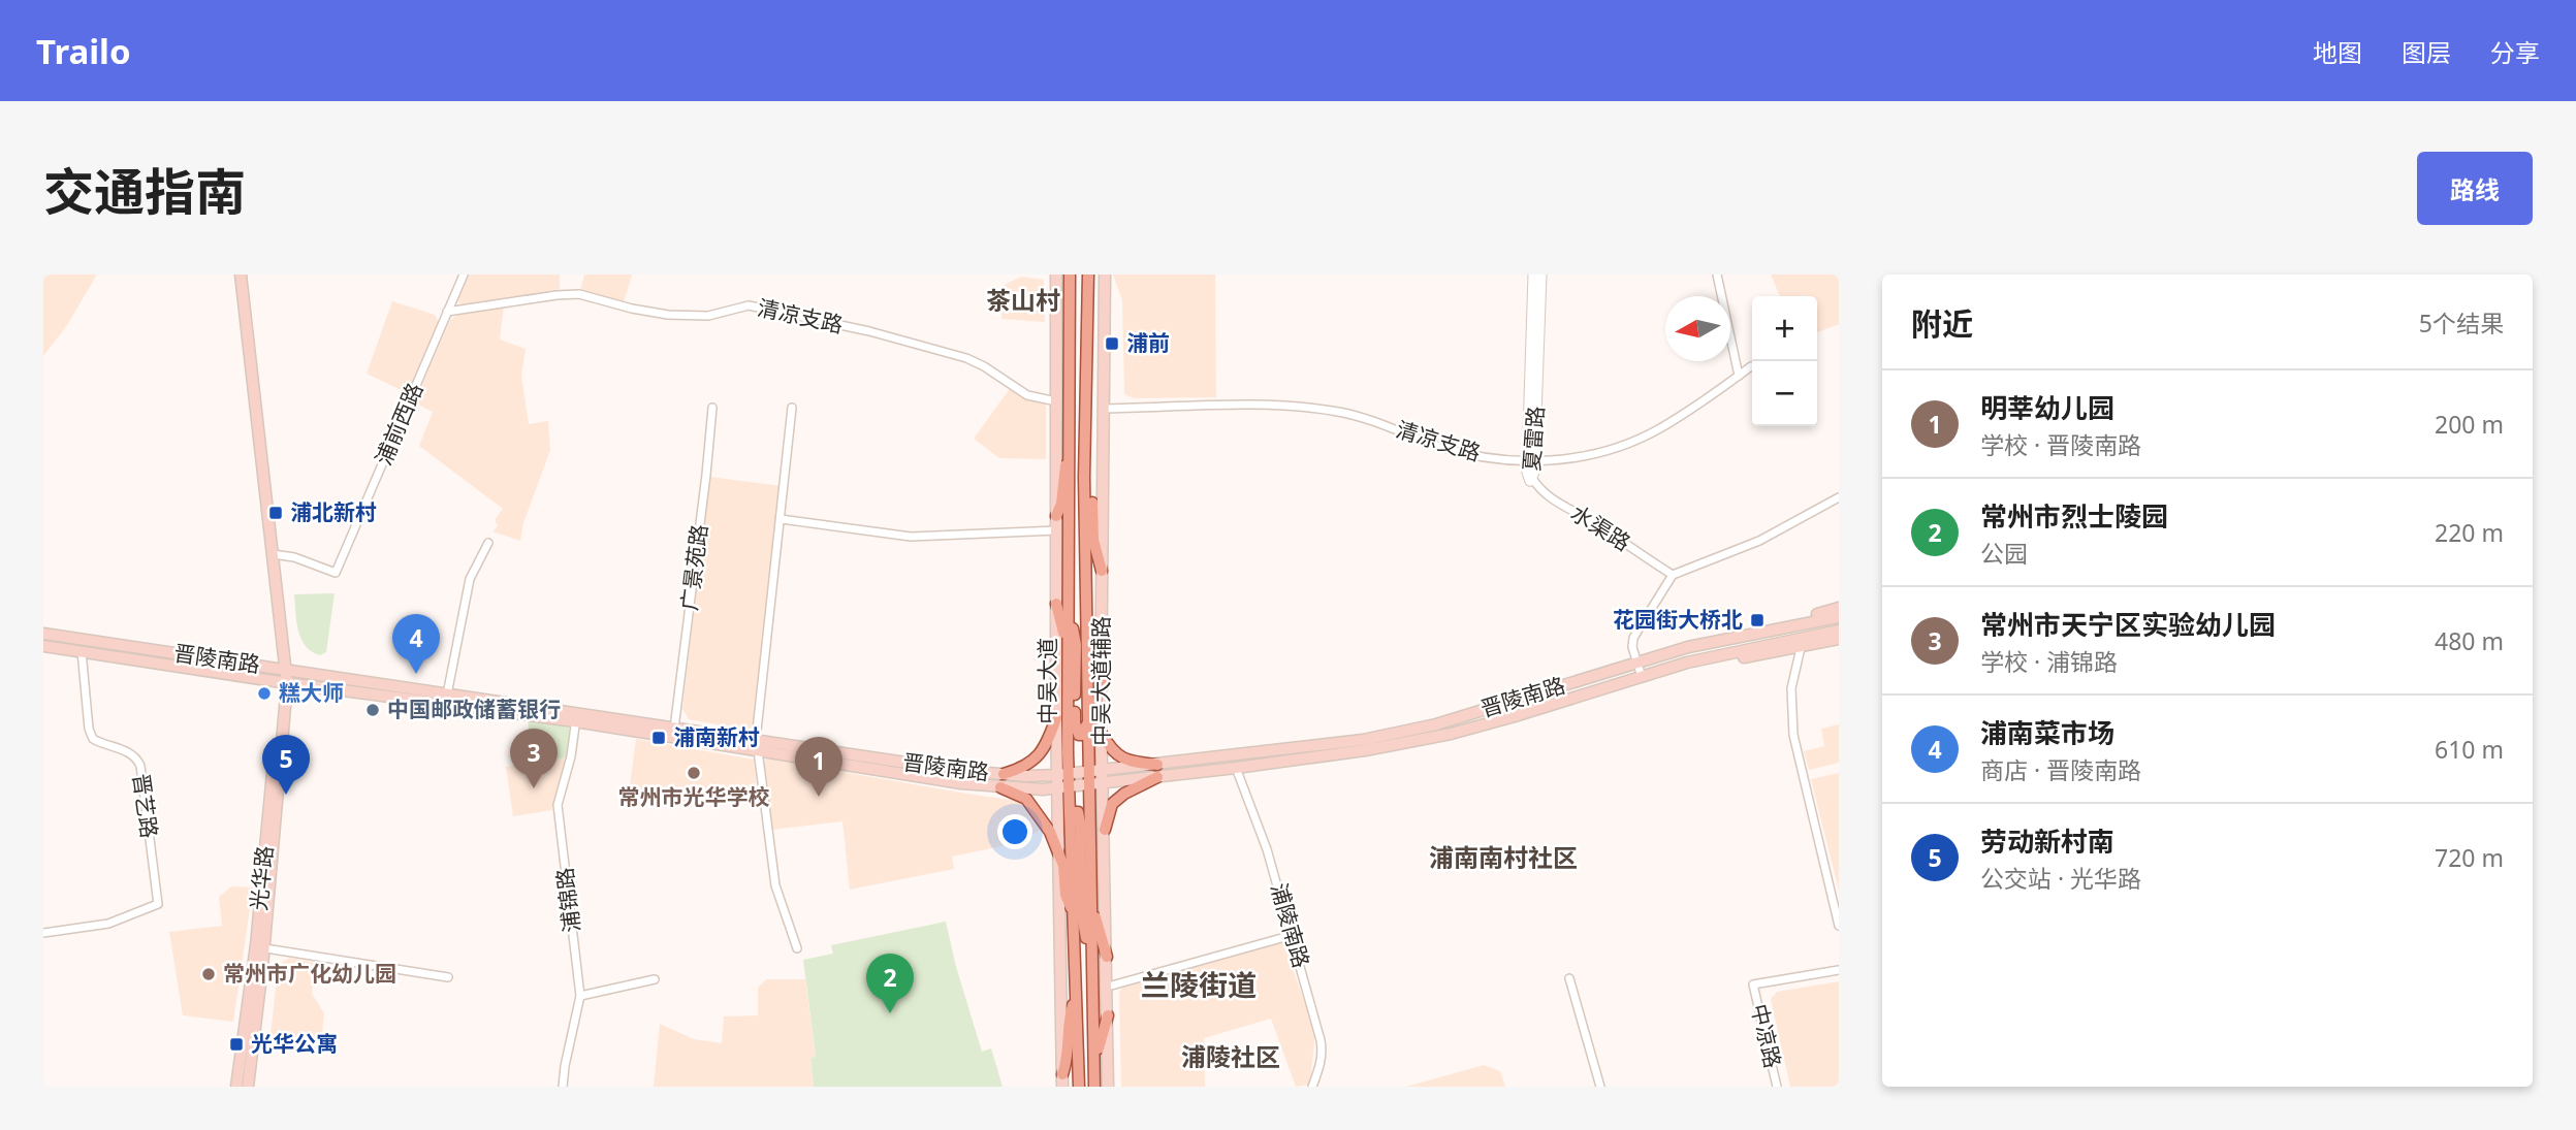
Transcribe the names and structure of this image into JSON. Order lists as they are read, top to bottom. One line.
{"streets":{"main road":["晋陵南路","中吴大道","中吴大道辅路","光华路"],"street":["清凉支路","浦前西路","夏雷路","水渠路","广景苑路","晋艺路","浦锦路","浦陵南路","中凉路"]},"crossings":[["清凉支路","浦前西路"],["清凉支路","夏雷路"],["清凉支路","中吴大道辅路"],["浦前西路","光华路"],["夏雷路","水渠路"],["广景苑路","晋陵南路"],["晋陵南路","中吴大道"],["晋陵南路","中吴大道辅路"],["晋陵南路","晋艺路"],["晋陵南路","光华路"],["晋陵南路","浦锦路"],["晋陵南路","浦陵南路"],["中吴大道","中吴大道辅路"]],"districts":["茶山村","浦南南村社区","兰陵街道","浦陵社区"],"places":{"transit":["浦前","浦北新村","花园街大桥北","浦南新村","光华公寓"],"other":["糕大师","中国邮政储蓄银行","常州市光华学校","常州市广化幼儿园"]},"north":"left","page":{"header":"Trailo","nav":["地图","图层","分享"],"title":"交通指南","buttons":"路线","heading":["附近","5个结果"],"map_buttons":["+","−"],"list":[{"mark":"1","name":"明莘幼儿园","note":"学校 · 晋陵南路","value":"200 m"},{"mark":"2","name":"常州市烈士陵园","note":"公园","value":"220 m"},{"mark":"3","name":"常州市天宁区实验幼儿园","note":"学校 · 浦锦路","value":"480 m"},{"mark":"4","name":"浦南菜市场","note":"商店 · 晋陵南路","value":"610 m"},{"mark":"5","name":"劳动新村南","note":"公交站 · 光华路","value":"720 m"}],"pins":["4","3","5","1","2"]}}
